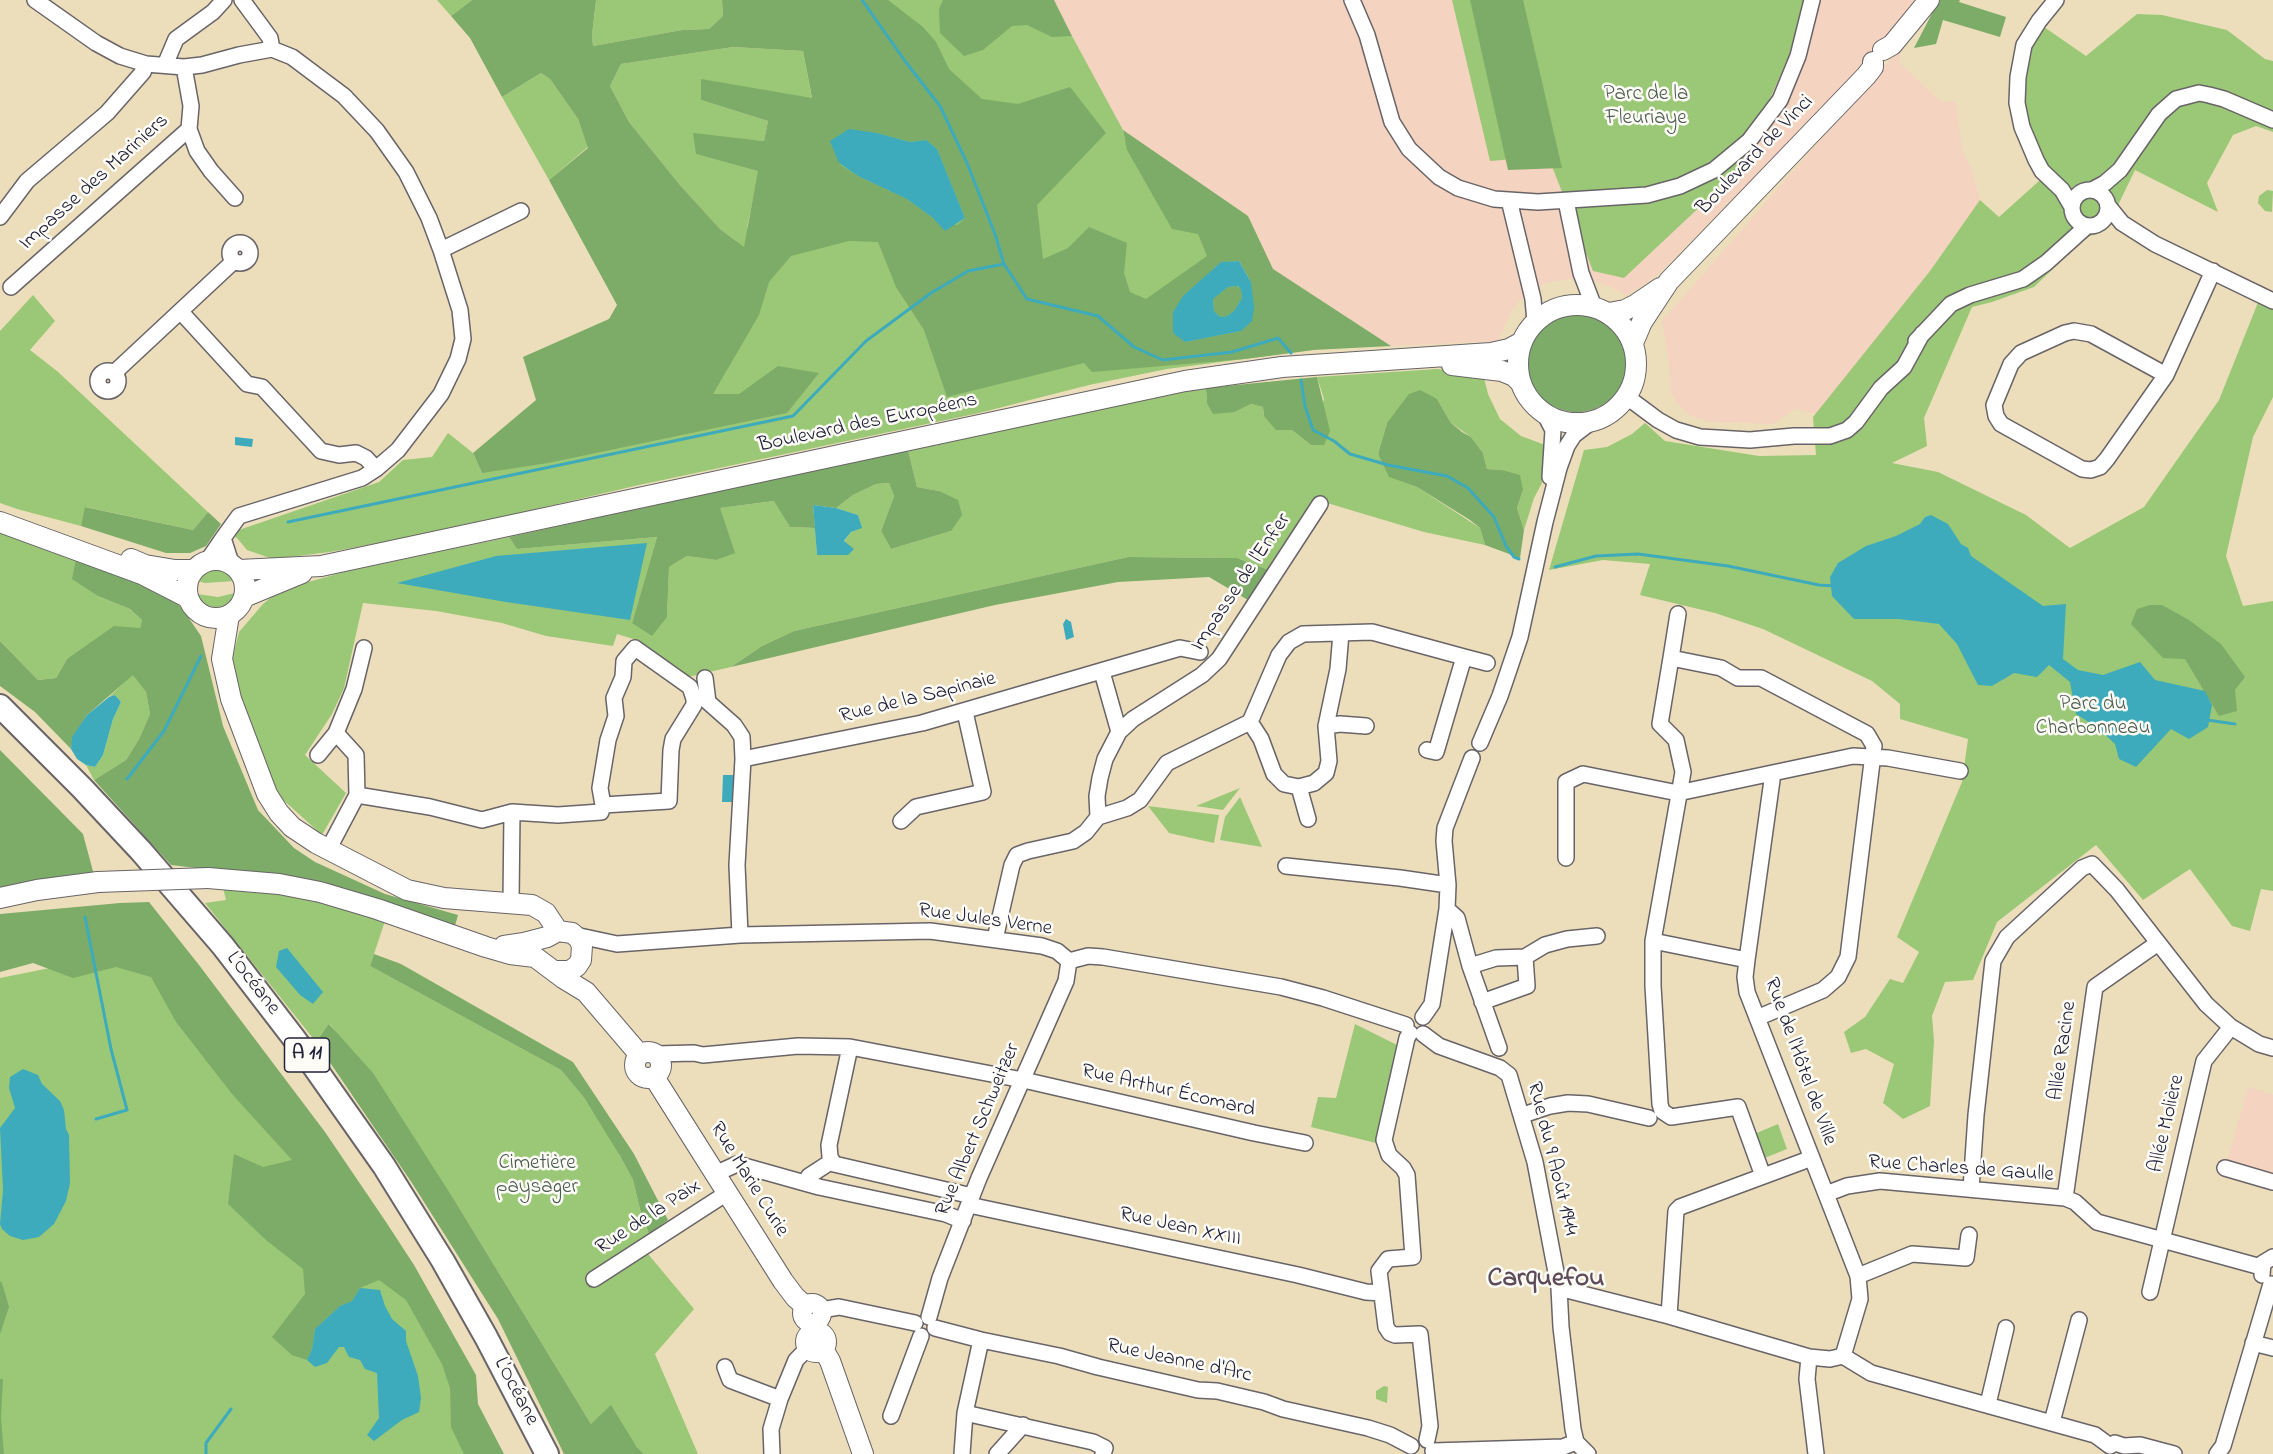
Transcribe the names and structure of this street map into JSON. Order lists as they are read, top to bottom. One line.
{"streets":{"highway":["L’Océane","A 11"],"main road":["Boulevard de Vinci","Boulevard des Européens","Rue Marie Curie"],"street":["Impasse des Mariniers","Impasse de l'Enfer","Rue de la Sapinaie","Rue Jules Verne","Allée Racine","Rue de l'Hôtel de Ville","Rue Arthur Écomard","Allée Molière","Rue Albert Schweitzer","Rue du 9 Août 1944","Rue Charles de Gaulle","Rue de la Paix","Rue Jean XXIII","Rue Jeanne d'Arc"]},"crossings":[["Boulevard de Vinci","Boulevard des Européens"],["Rue Jules Verne","Rue Albert Schweitzer"],["Rue Jules Verne","Rue du 9 Août 1944"],["Allée Racine","Rue Charles de Gaulle"],["Rue de l'Hôtel de Ville","Rue Charles de Gaulle"],["Rue Arthur Écomard","Rue Albert Schweitzer"],["Rue Arthur Écomard","Rue Marie Curie"],["Allée Molière","Rue Charles de Gaulle"],["Rue Albert Schweitzer","Rue Jean XXIII"],["Rue Albert Schweitzer","Rue Jeanne d'Arc"],["Rue Marie Curie","Rue de la Paix"]],"districts":["Carquefou"],"parks":["Parc de la Fleuriaye","Parc du Charbonneau","Cimetière paysager"]}
